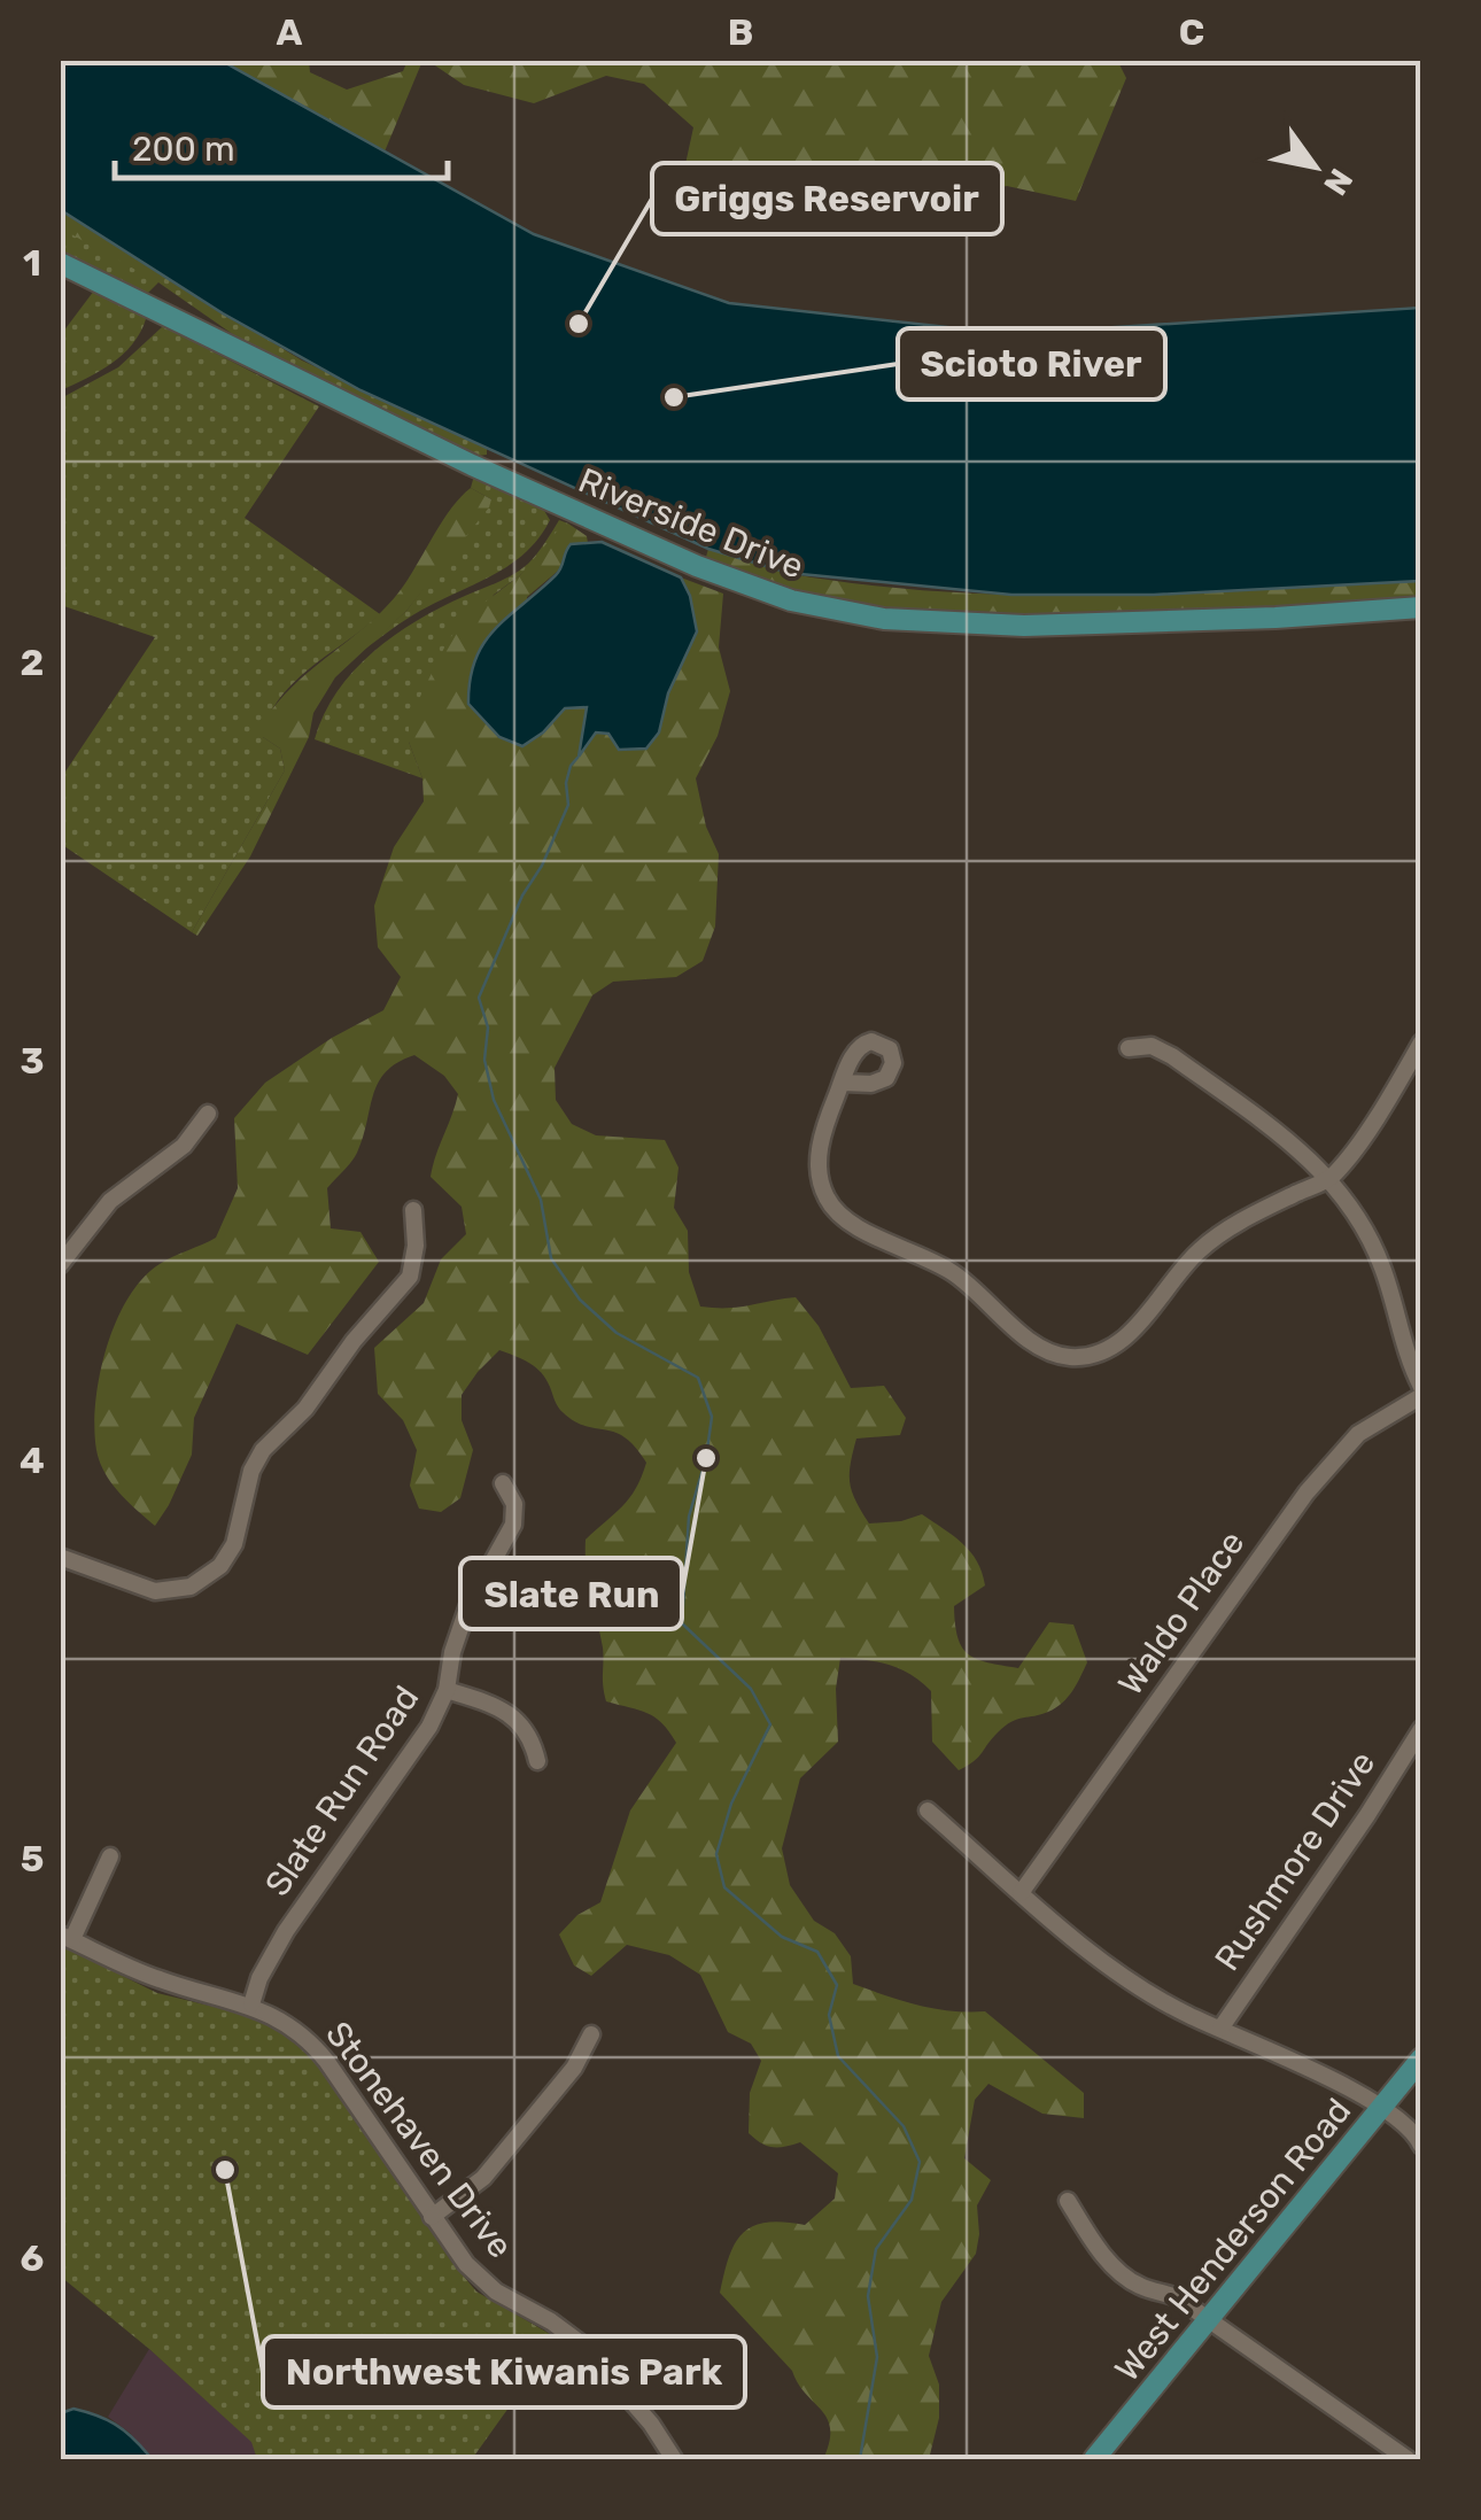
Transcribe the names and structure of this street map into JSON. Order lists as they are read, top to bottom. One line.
{"streets":{"main road":["Riverside Drive","West Henderson Road"],"street":["Waldo Place","Slate Run Road","Rushmore Drive","Stonehaven Drive"]},"crossings":[["Slate Run Road","Stonehaven Drive"]],"places":["Griggs Reservoir","Scioto River","Slate Run","Northwest Kiwanis Park"],"scale_bar":"200 m","north":"bottom right","grid":{"columns":["A","B","C"],"rows":["1","2","3","4","5","6"]}}
